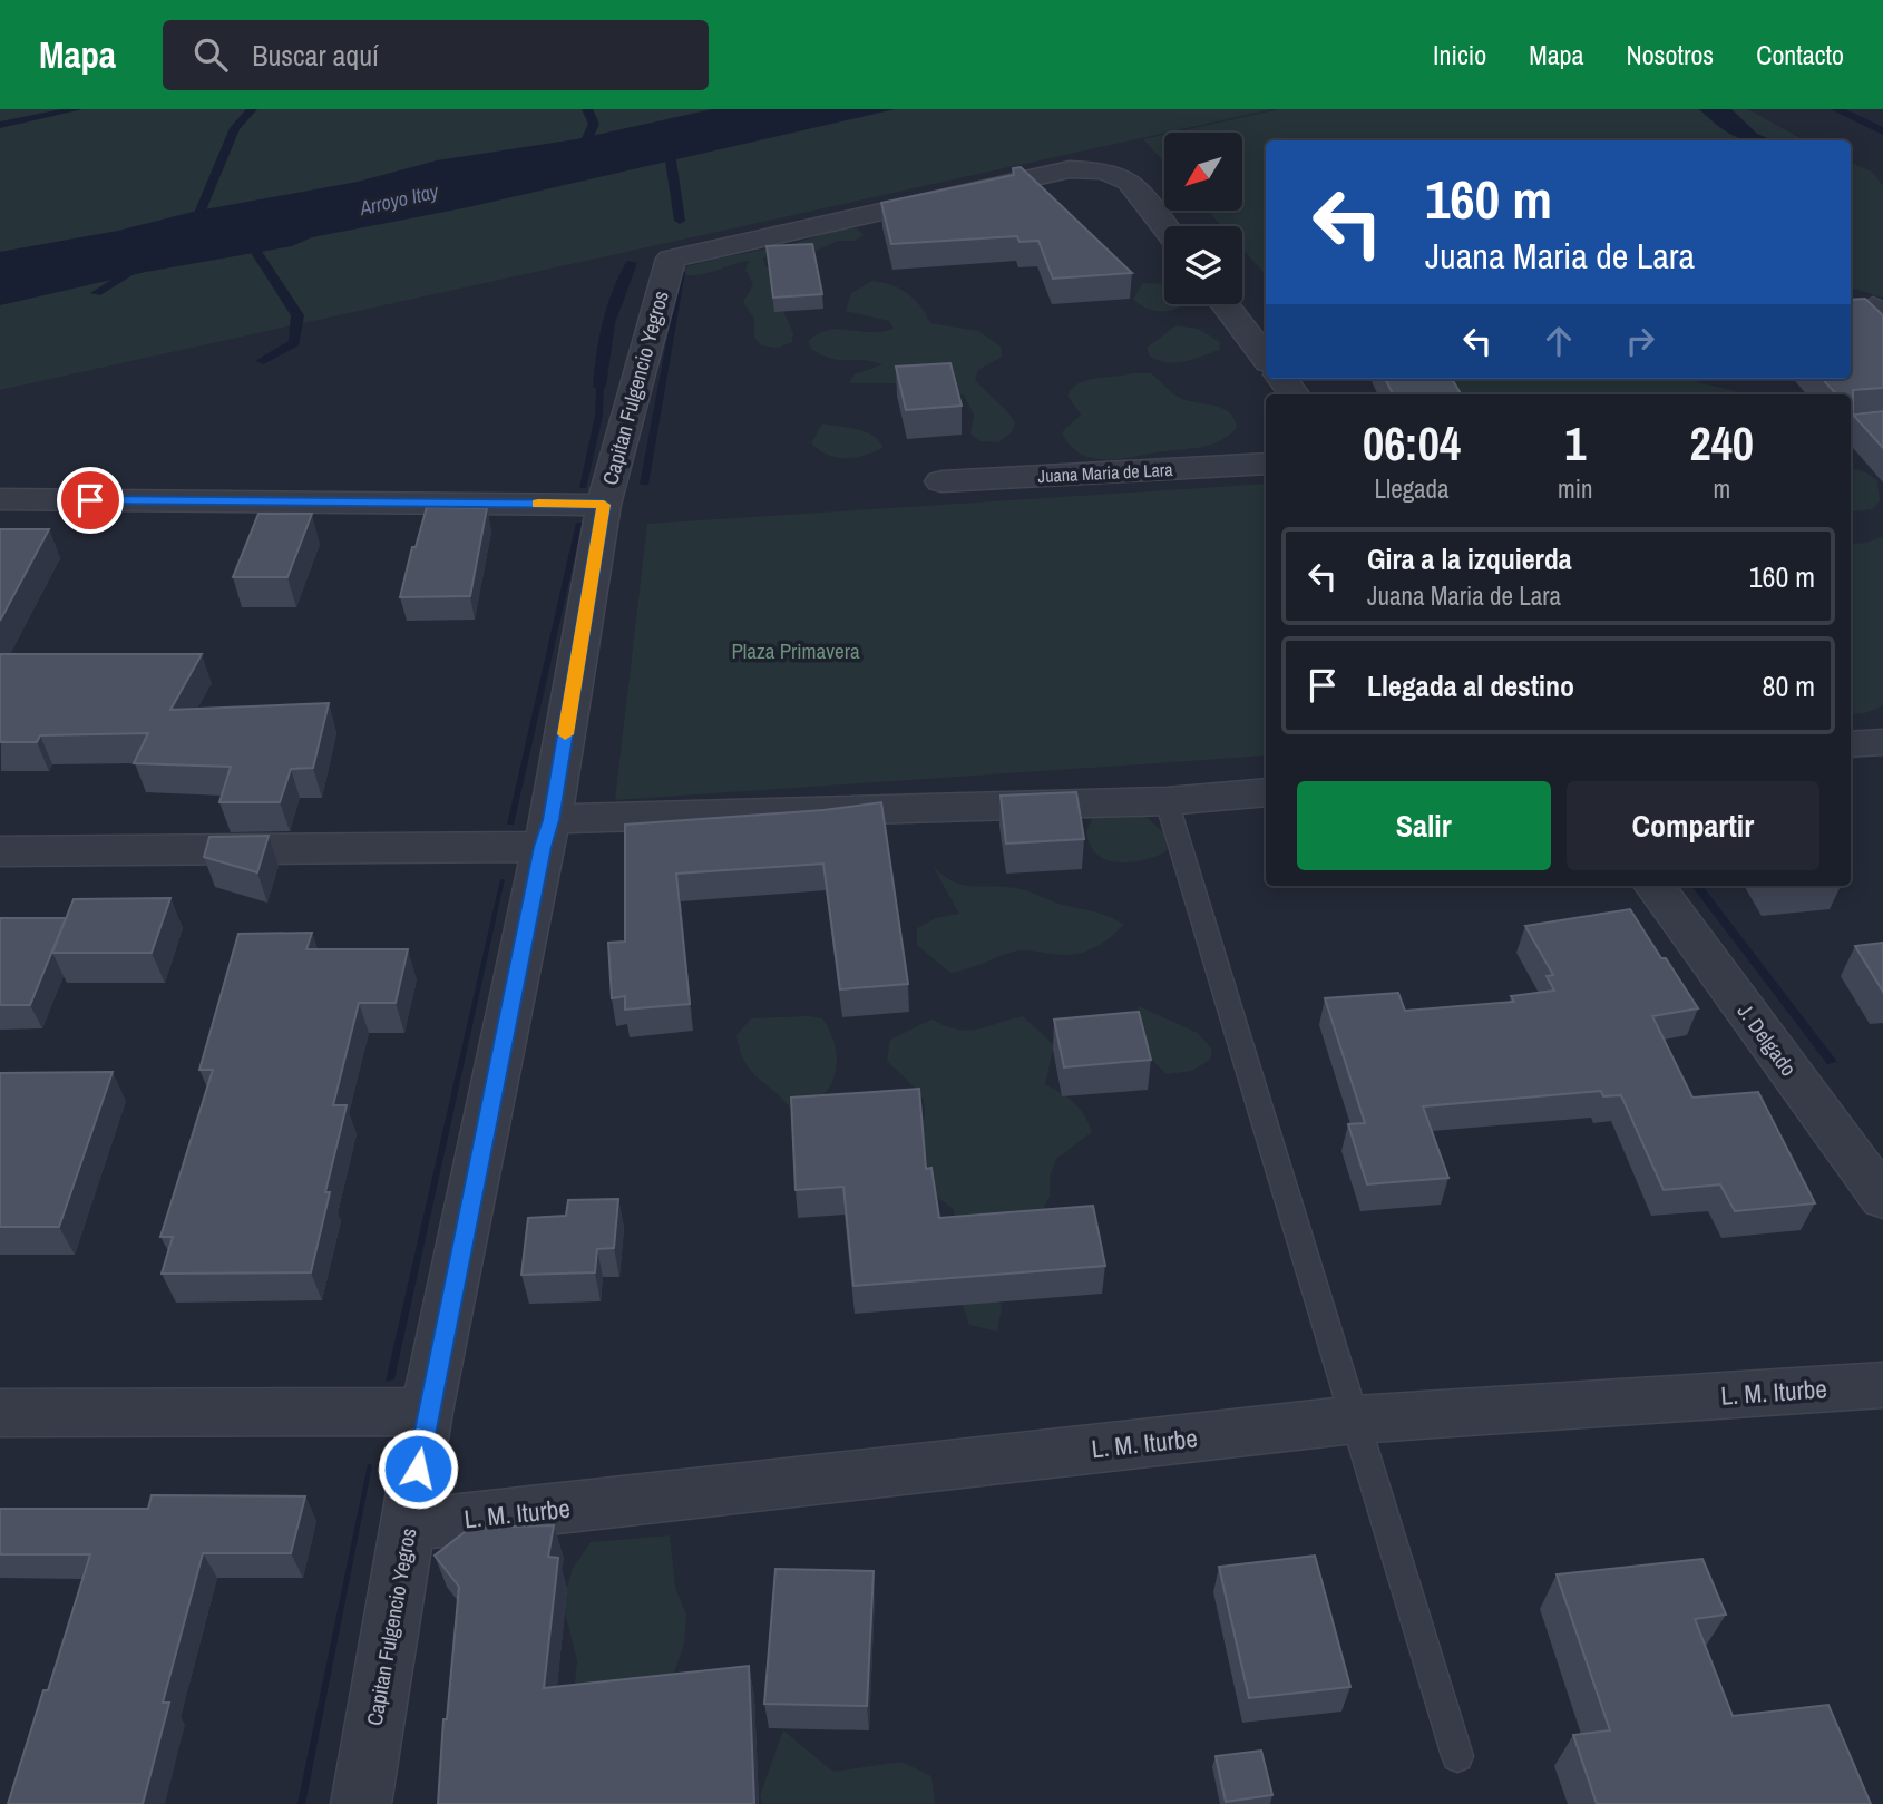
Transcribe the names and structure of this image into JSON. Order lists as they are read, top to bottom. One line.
{"streets":{"street":["Capitan Fulgencio Yegros","Juana Maria de Lara","J. Delgado","L. M. Iturbe"]},"crossings":[["Capitan Fulgencio Yegros","L. M. Iturbe"]],"water":["Arroyo Itay"],"parks":["Plaza Primavera"],"north":"bottom left","page":{"header":"Mapa","search":"Buscar aquí","nav":["Inicio","Mapa","Nosotros","Contacto"],"turn":["160 m","Juana Maria de Lara"],"eta":["06:04","Llegada","1","min","240","m"],"list":[{"name":"Gira a la izquierda","note":"Juana Maria de Lara","value":"160 m"},{"name":"Llegada al destino","value":"80 m"}],"buttons":["Salir","Compartir"]}}
